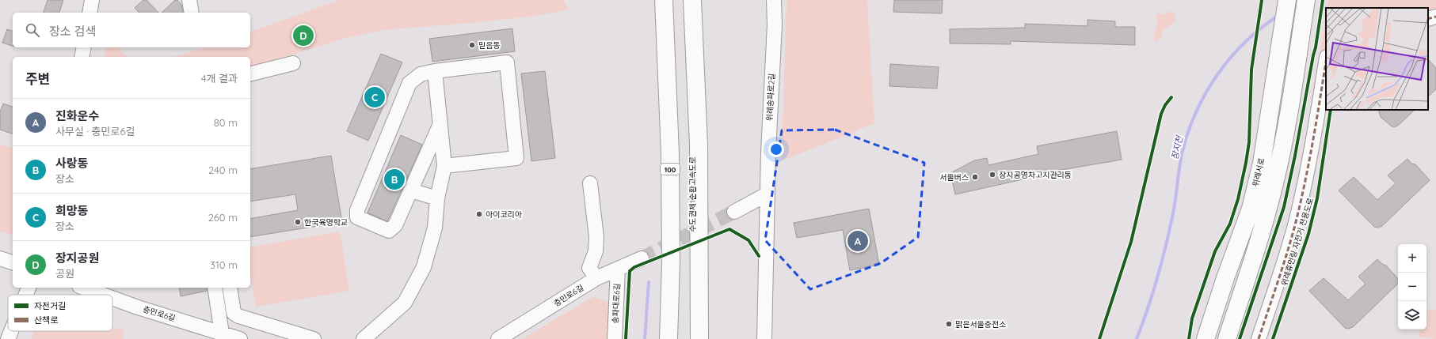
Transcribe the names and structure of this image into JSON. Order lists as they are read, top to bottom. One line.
{"streets":{"main road":["100","위례서로","수도권제1순환고속도로"],"street":["위례송파로2길","충민로6길","송파대로6길"],"cycle path":["위례휴먼링 자전거 전용도로"]},"crossings":[["충민로6길","송파대로6길"]],"water":["장지천"],"places":["믿음동","장지공영차고지관리동","서울버스","아이코리아","한국육영학교","맑은서울충전소"],"legend":["자전거길","산책로"],"page":{"search":"장소 검색","pins":["D","C","B","A"],"heading":["주변","4개 결과"],"list":[{"mark":"A","name":"진화운수","note":"사무실 · 충민로6길","value":"80 m"},{"mark":"B","name":"사랑동","note":"장소","value":"240 m"},{"mark":"C","name":"희망동","note":"장소","value":"260 m"},{"mark":"D","name":"장지공원","note":"공원","value":"310 m"}],"map_buttons":["+","−"]}}
